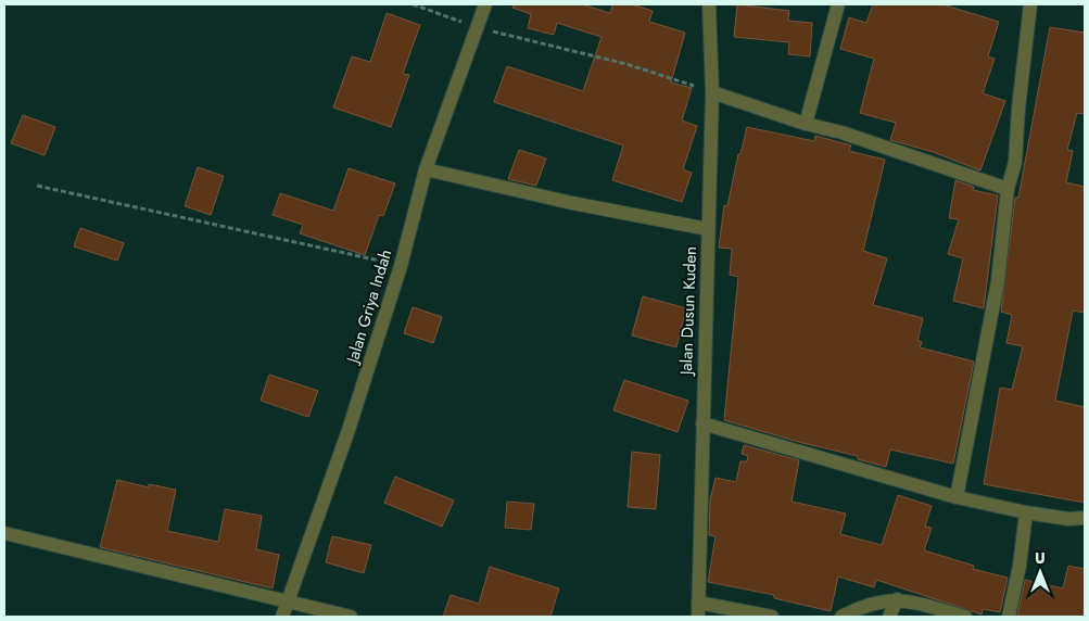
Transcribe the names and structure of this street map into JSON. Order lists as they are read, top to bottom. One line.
{"streets":{"street":["Jalan Griya Indah","Jalan Dusun Kuden"]},"north":"top"}
